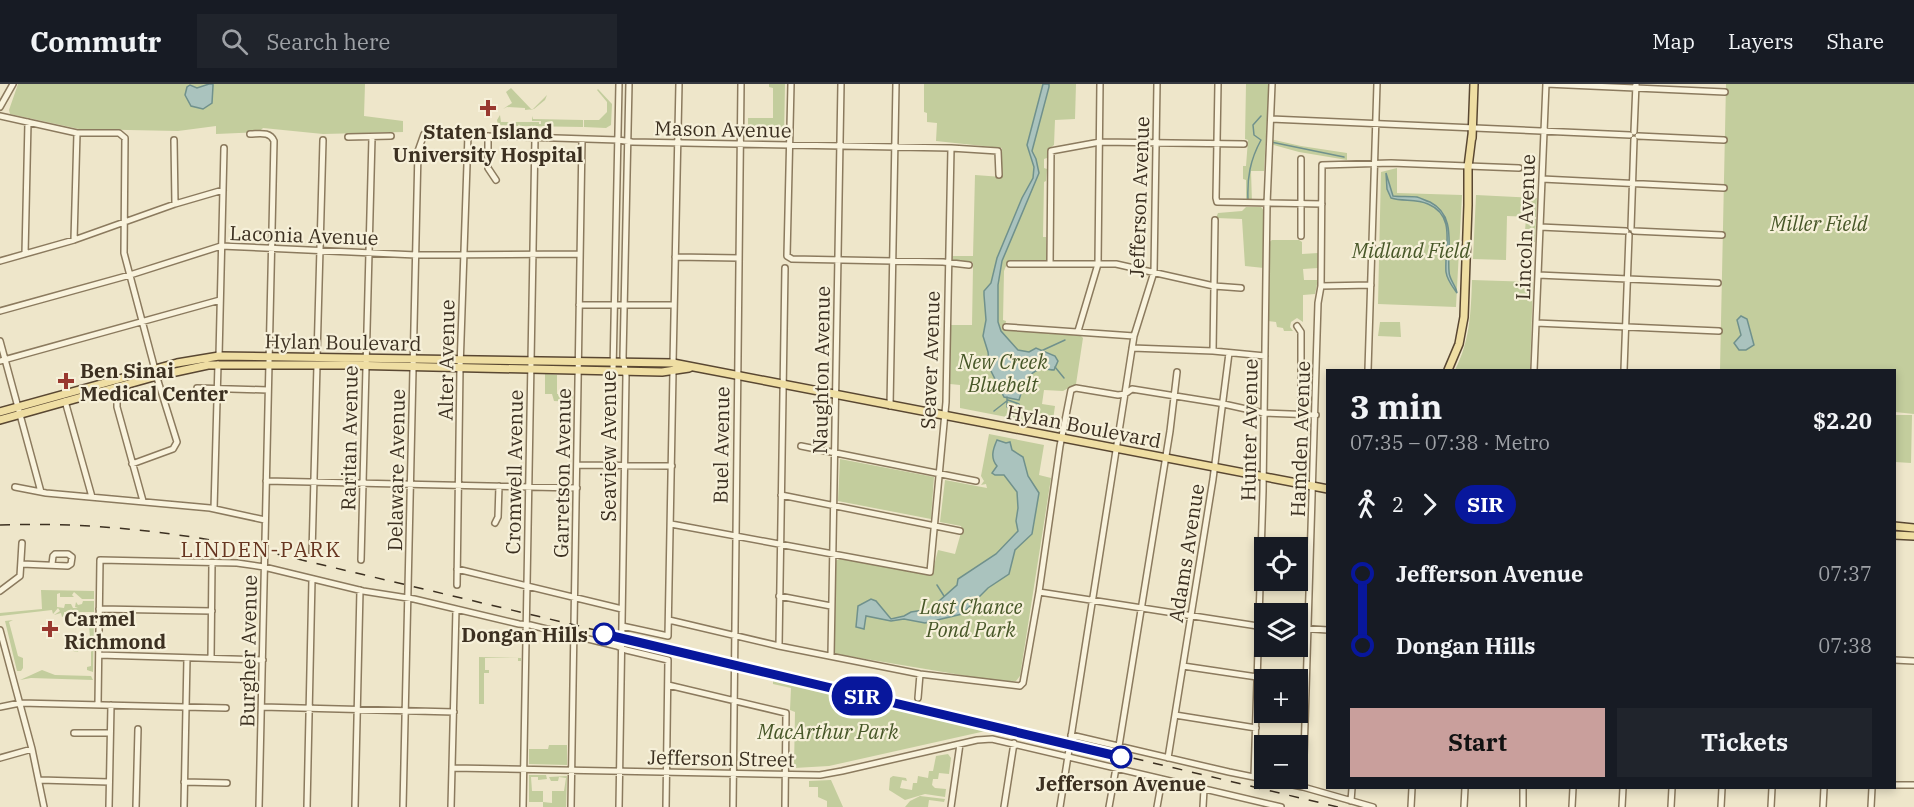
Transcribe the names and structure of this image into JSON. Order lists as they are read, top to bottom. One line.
{"streets":{"main road":["Hylan Boulevard"],"street":["Mason Avenue","Jefferson Avenue","Lincoln Avenue","Laconia Avenue","Alter Avenue","Seaver Avenue","Naughton Avenue","Hunter Avenue","Raritan Avenue","Hamden Avenue","Buel Avenue","Seaview Avenue","Delaware Avenue","Cromwell Avenue","Garretson Avenue","Adams Avenue","Burgher Avenue","Jefferson Street"]},"crossings":[["Mason Avenue","Alter Avenue"],["Mason Avenue","Seaver Avenue"],["Mason Avenue","Naughton Avenue"],["Mason Avenue","Buel Avenue"],["Mason Avenue","Seaview Avenue"],["Mason Avenue","Delaware Avenue"],["Mason Avenue","Cromwell Avenue"],["Mason Avenue","Garretson Avenue"],["Jefferson Avenue","Hylan Boulevard"],["Jefferson Avenue","Jefferson Street"],["Laconia Avenue","Alter Avenue"],["Laconia Avenue","Raritan Avenue"],["Laconia Avenue","Delaware Avenue"],["Laconia Avenue","Cromwell Avenue"],["Laconia Avenue","Garretson Avenue"],["Laconia Avenue","Burgher Avenue"],["Hylan Boulevard","Alter Avenue"],["Hylan Boulevard","Seaver Avenue"],["Hylan Boulevard","Naughton Avenue"],["Hylan Boulevard","Hunter Avenue"],["Hylan Boulevard","Raritan Avenue"],["Hylan Boulevard","Hamden Avenue"],["Hylan Boulevard","Buel Avenue"],["Hylan Boulevard","Seaview Avenue"],["Hylan Boulevard","Delaware Avenue"],["Hylan Boulevard","Cromwell Avenue"],["Hylan Boulevard","Garretson Avenue"],["Hylan Boulevard","Adams Avenue"],["Hylan Boulevard","Burgher Avenue"],["Seaver Avenue","Naughton Avenue"],["Buel Avenue","Jefferson Street"],["Seaview Avenue","Jefferson Street"],["Cromwell Avenue","Jefferson Street"],["Garretson Avenue","Jefferson Street"]],"districts":["LINDEN-PARK"],"parks":["Miller Field","Midland Field","New Creek Bluebelt","Last Chance Pond Park","MacArthur Park"],"places":{"health":["Staten Island University Hospital","Ben Sinai Medical Center","Carmel Richmond"],"other":["Dongan Hills","Jefferson Avenue"]},"lines":["metro line SIR"],"page":{"header":"Commutr","search":"Search here","nav":["Map","Layers","Share"],"on_map":"SIR","heading":["3 min","07:35 – 07:38 · Metro","$2.20"],"legs":["2","SIR"],"map_buttons":["+","−"],"list":[{"name":"Jefferson Avenue","value":"07:37"},{"name":"Dongan Hills","value":"07:38"}],"buttons":["Start","Tickets"]}}
